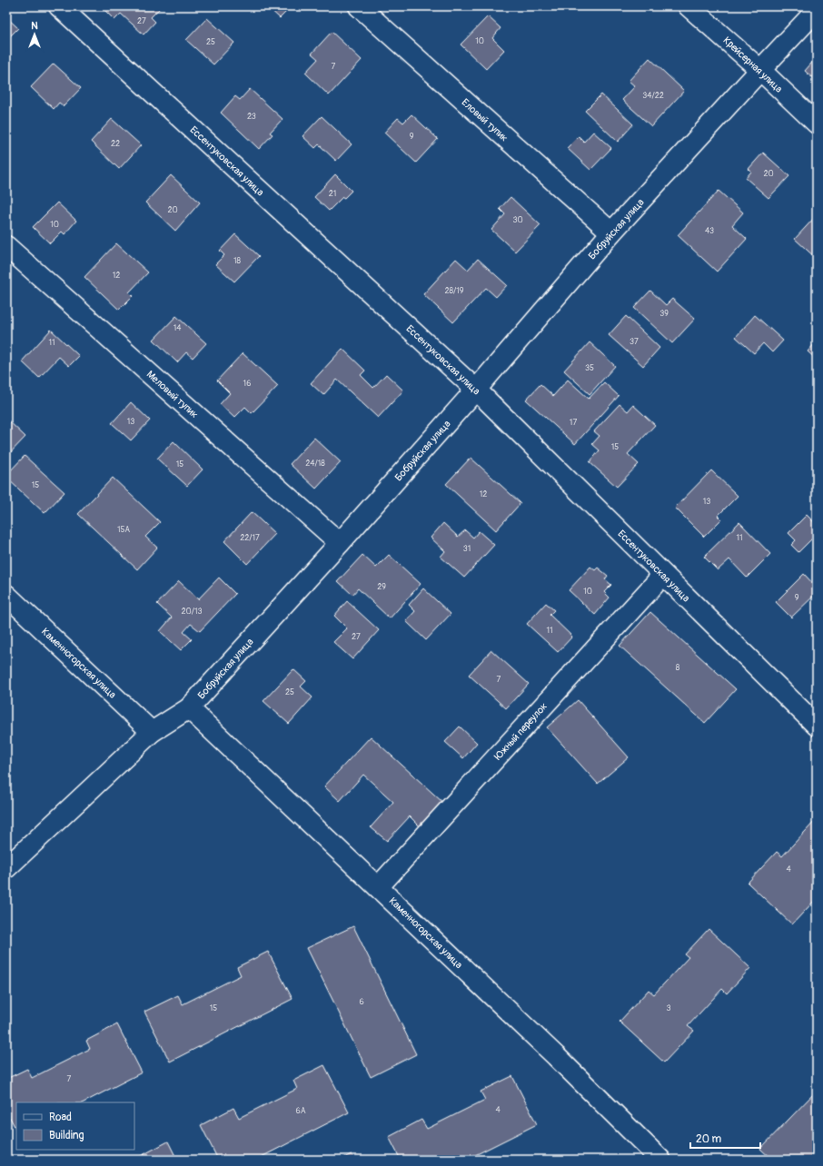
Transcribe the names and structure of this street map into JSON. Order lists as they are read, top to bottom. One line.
{"streets":{"street":["Крейсерная улица","Еловый тупик","Ессентуковская улица","Бобруйская улица","Меловый тупик","Каменногорская улица","Южный переулок"]},"crossings":[["Крейсерная улица","Бобруйская улица"],["Еловый тупик","Бобруйская улица"],["Ессентуковская улица","Бобруйская улица"],["Ессентуковская улица","Южный переулок"],["Бобруйская улица","Меловый тупик"],["Бобруйская улица","Каменногорская улица"],["Каменногорская улица","Южный переулок"]],"house_numbers":["27","10","25","7","34/22","23","9","22","20","21","20","30","10","43","18","12","28/19","39","14","37","11","35","16","13","17","15","24/18","15","15","12","13","15А","22/17","11","31","29","10","9","20/13","11","27","8","7","25","4","6","15","3","7","4","6А"],"legend":["Road","Building"],"scale_bar":"20 m","north":"top"}
